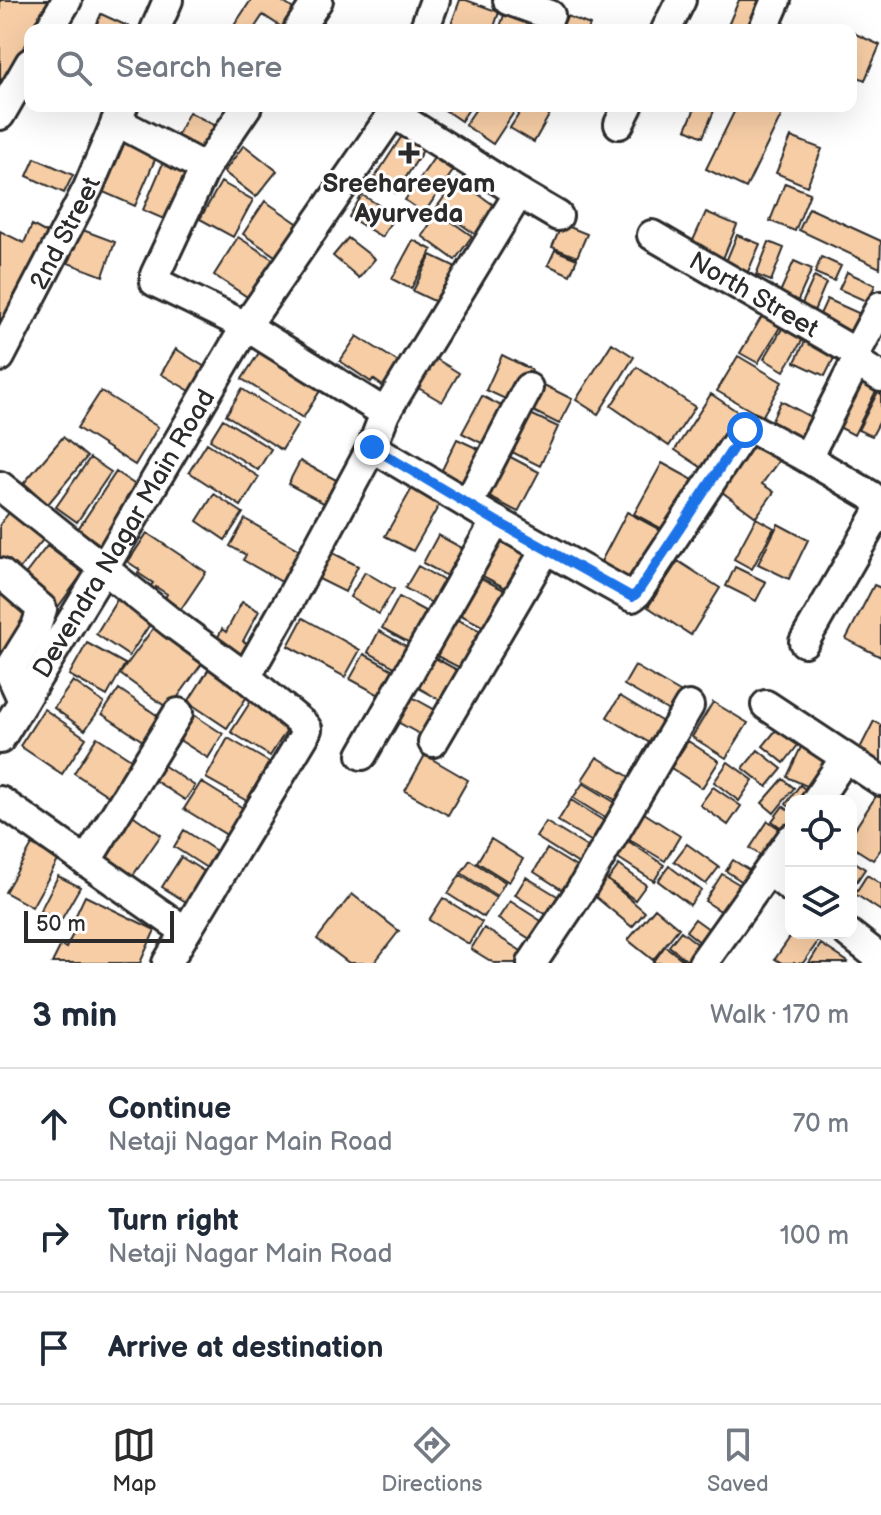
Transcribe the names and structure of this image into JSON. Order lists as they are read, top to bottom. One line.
{"streets":{"street":["2nd Street","North Street","Devendra Nagar Main Road"]},"places":{"health":["Sreehareeyam Ayurveda"]},"scale_bar":"50 m","page":{"search":"Search here","scale":"50 m","heading":["3 min","Walk · 170 m"],"list":[["Continue","Netaji Nagar Main Road","70 m"],["Turn right","Netaji Nagar Main Road","100 m"],"Arrive at destination"],"nav":["Map","Directions","Saved"]}}
